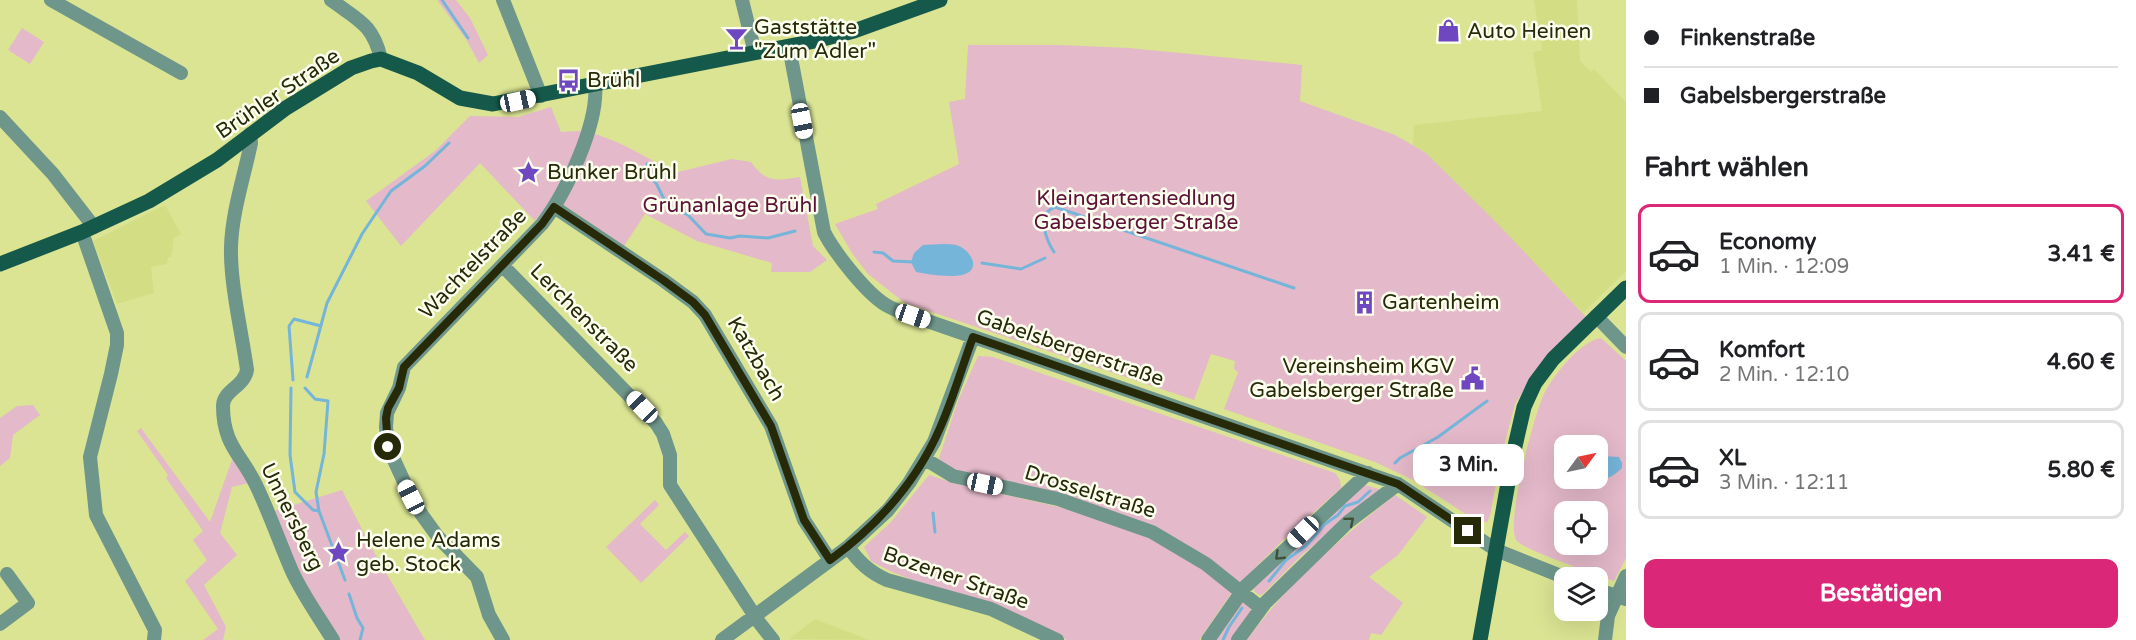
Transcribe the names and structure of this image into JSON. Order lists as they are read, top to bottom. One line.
{"streets":{"main road":["Brühler Straße"],"street":["Wachtelstraße","Lerchenstraße","Gabelsbergerstraße","Katzbach","Drosselstraße","Unnersberg","Bozener Straße"]},"crossings":[["Brühler Straße","Unnersberg"],["Wachtelstraße","Lerchenstraße"],["Wachtelstraße","Katzbach"]],"parks":["Kleingartensiedlung Gabelsberger Straße","Grünanlage Brühl"],"places":{"shop":["Auto Heinen"],"bar":["Gaststätte \"Zum Adler\""],"bus stop":["Brühl"],"place":["Bunker Brühl","Helene Adams geb. Stock"],"building":["Gartenheim"],"public building":["Vereinsheim KGV Gabelsberger Straße"]},"north":"top right","page":{"banner":["Finkenstraße","Gabelsbergerstraße"],"heading":"Fahrt wählen","list":[{"name":"Economy","note":"1 Min. · 12:09","value":"3.41 €"},{"name":"Komfort","note":"2 Min. · 12:10","value":"4.60 €"},{"name":"XL","note":"3 Min. · 12:11","value":"5.80 €"}],"bubble":"3 Min.","buttons":"Bestätigen"}}
